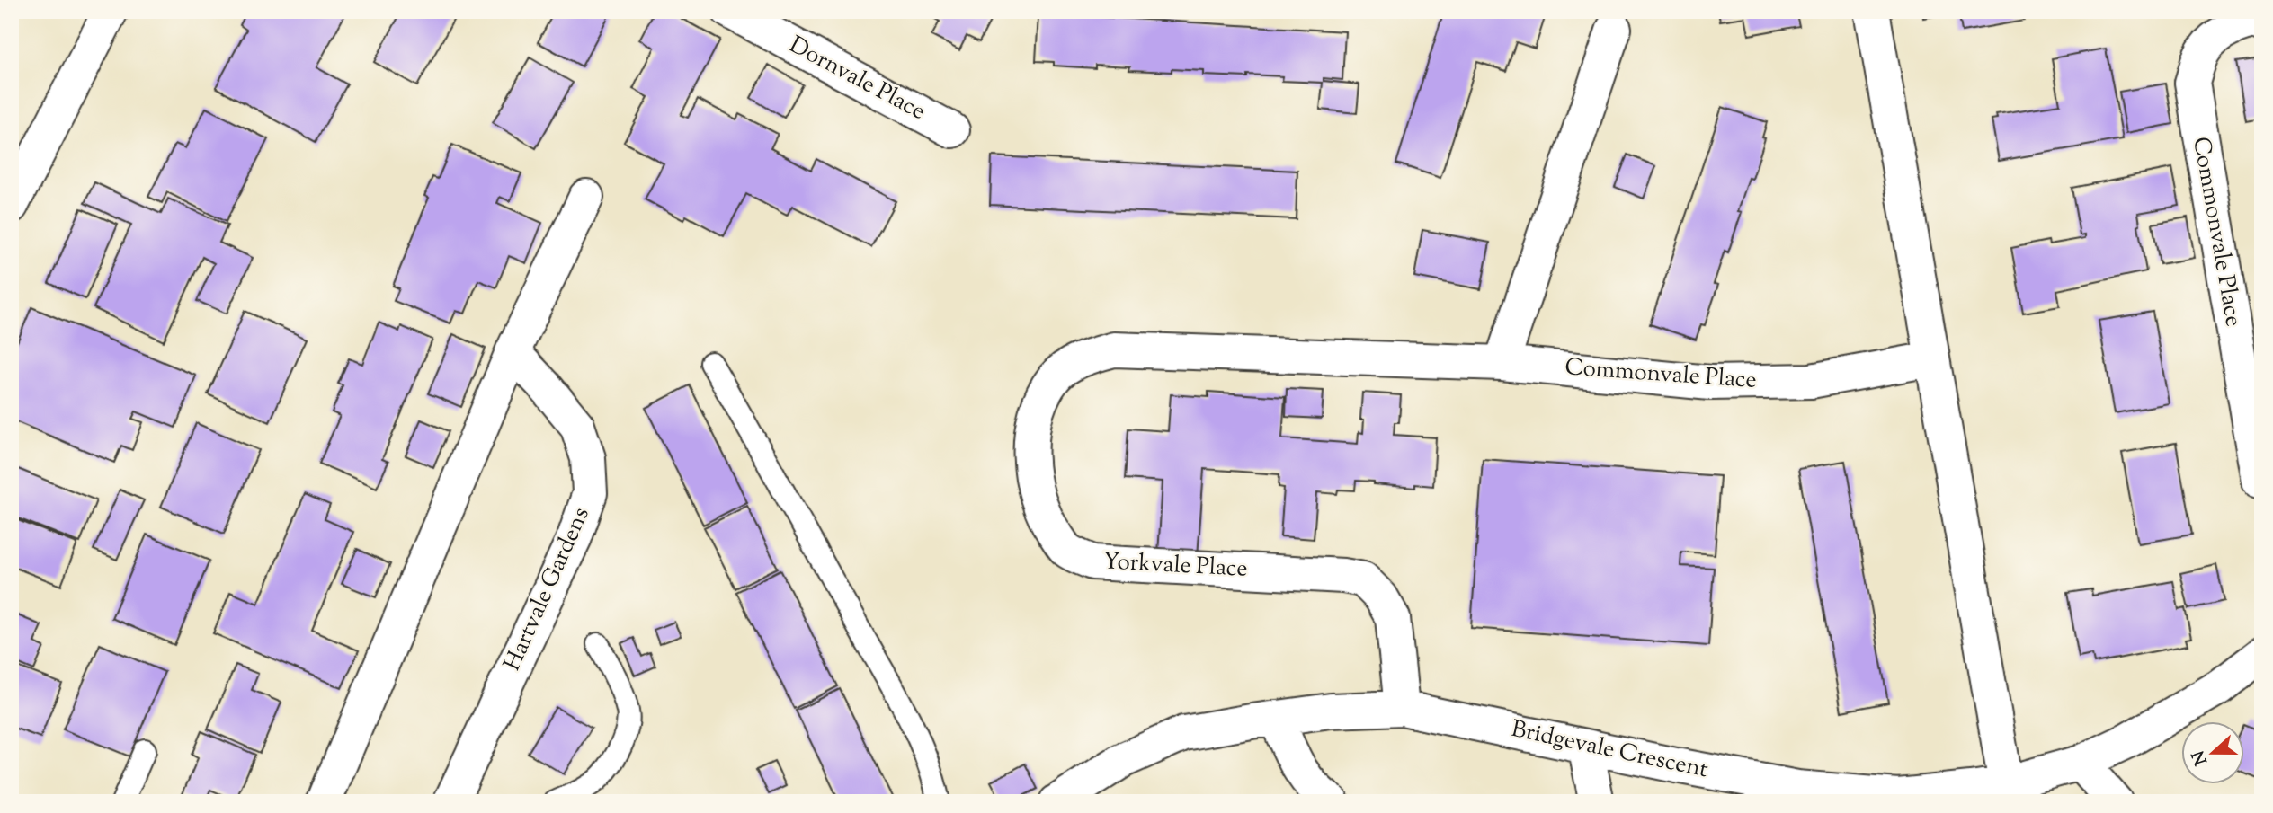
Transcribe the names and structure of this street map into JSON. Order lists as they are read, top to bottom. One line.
{"streets":{"street":["Dornvale Place","Commonvale Place","Yorkvale Place","Hartvale Gardens","Bridgevale Crescent"]},"crossings":[["Commonvale Place","Yorkvale Place"],["Yorkvale Place","Bridgevale Crescent"]],"north":"left"}
